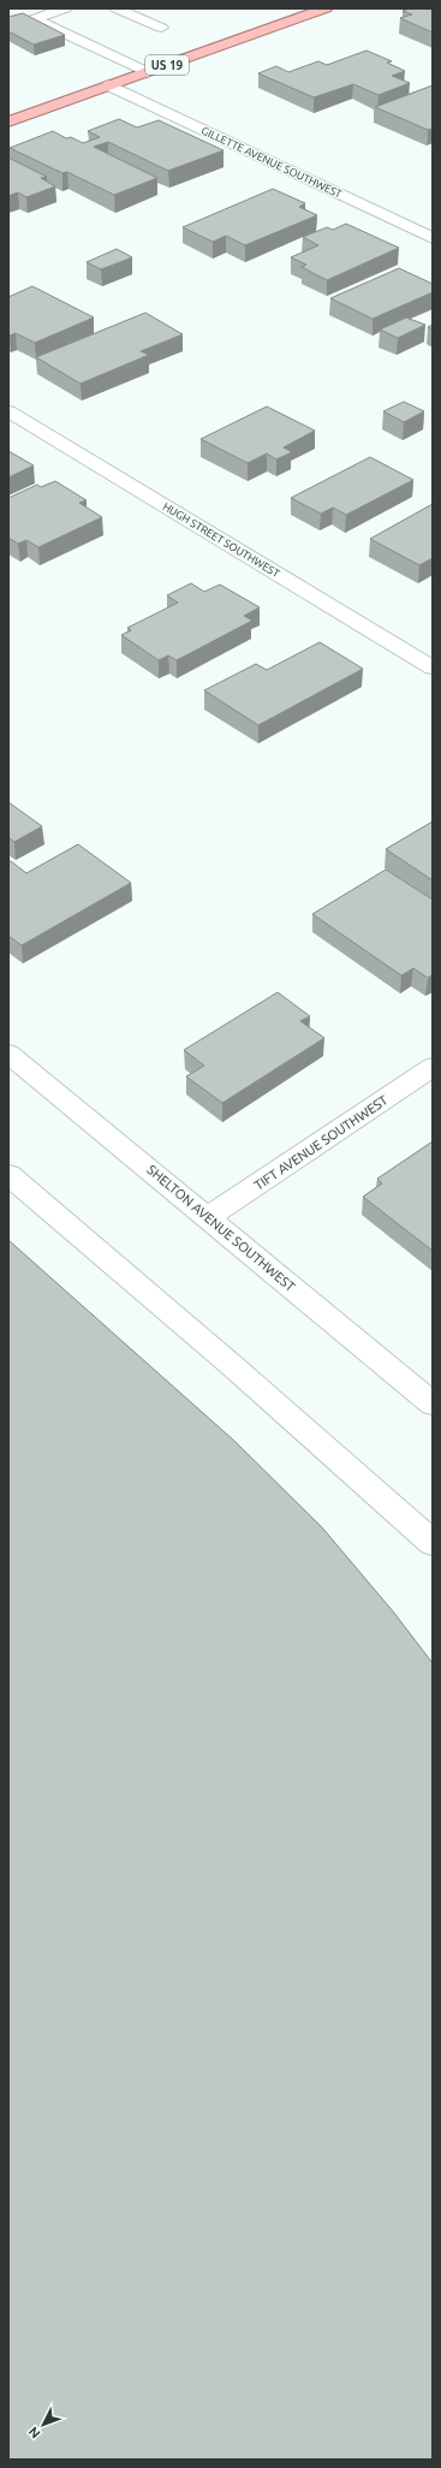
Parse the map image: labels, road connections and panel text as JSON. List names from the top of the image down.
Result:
{
  "streets": {
    "main road": ["US 19"],
    "street": [
      "GILLETTE AVENUE SOUTHWEST",
      "HUGH STREET SOUTHWEST",
      "TIFT AVENUE SOUTHWEST",
      "SHELTON AVENUE SOUTHWEST"
    ]
  },
  "crossings": [
    ["US 19", "GILLETTE AVENUE SOUTHWEST"],
    ["TIFT AVENUE SOUTHWEST", "SHELTON AVENUE SOUTHWEST"]
  ],
  "north": "bottom left"
}
